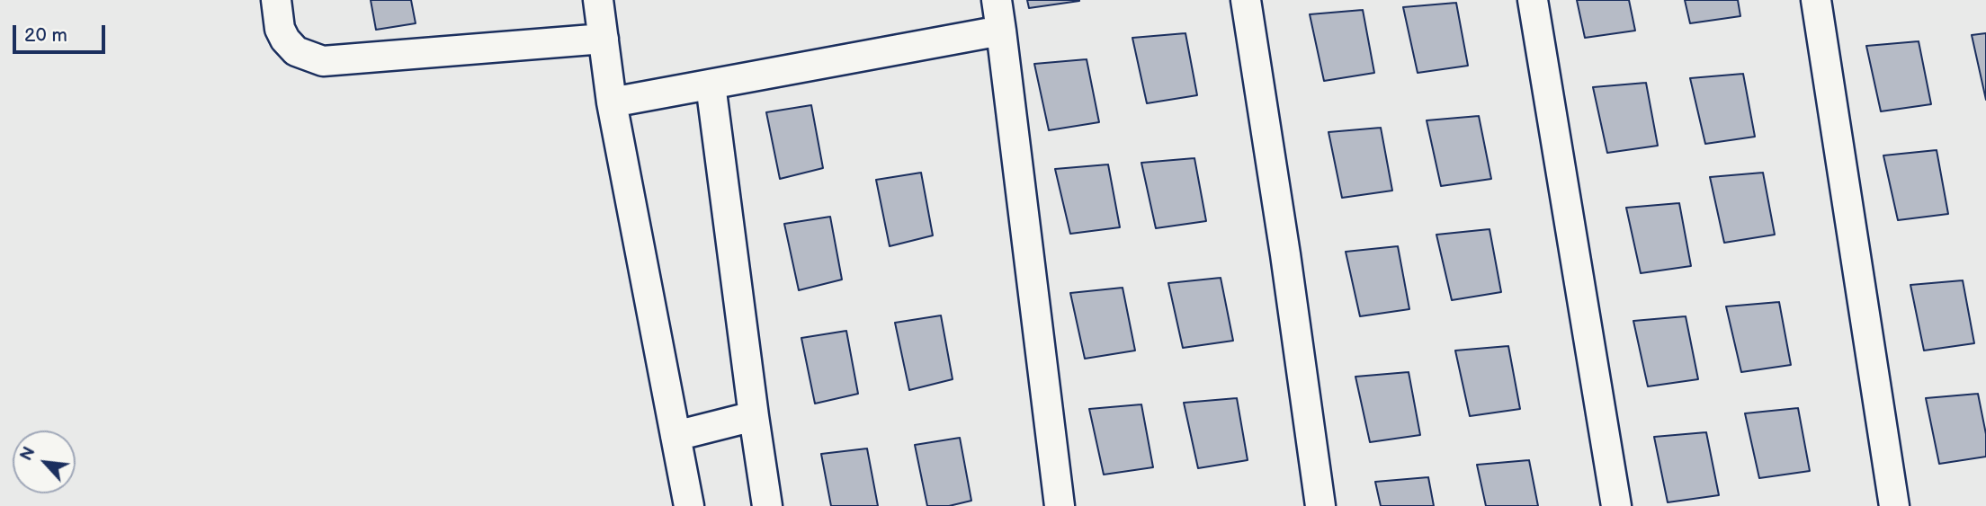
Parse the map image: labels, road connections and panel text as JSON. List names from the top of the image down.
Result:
{
  "scale_bar": "20 m",
  "north": "top left"
}
